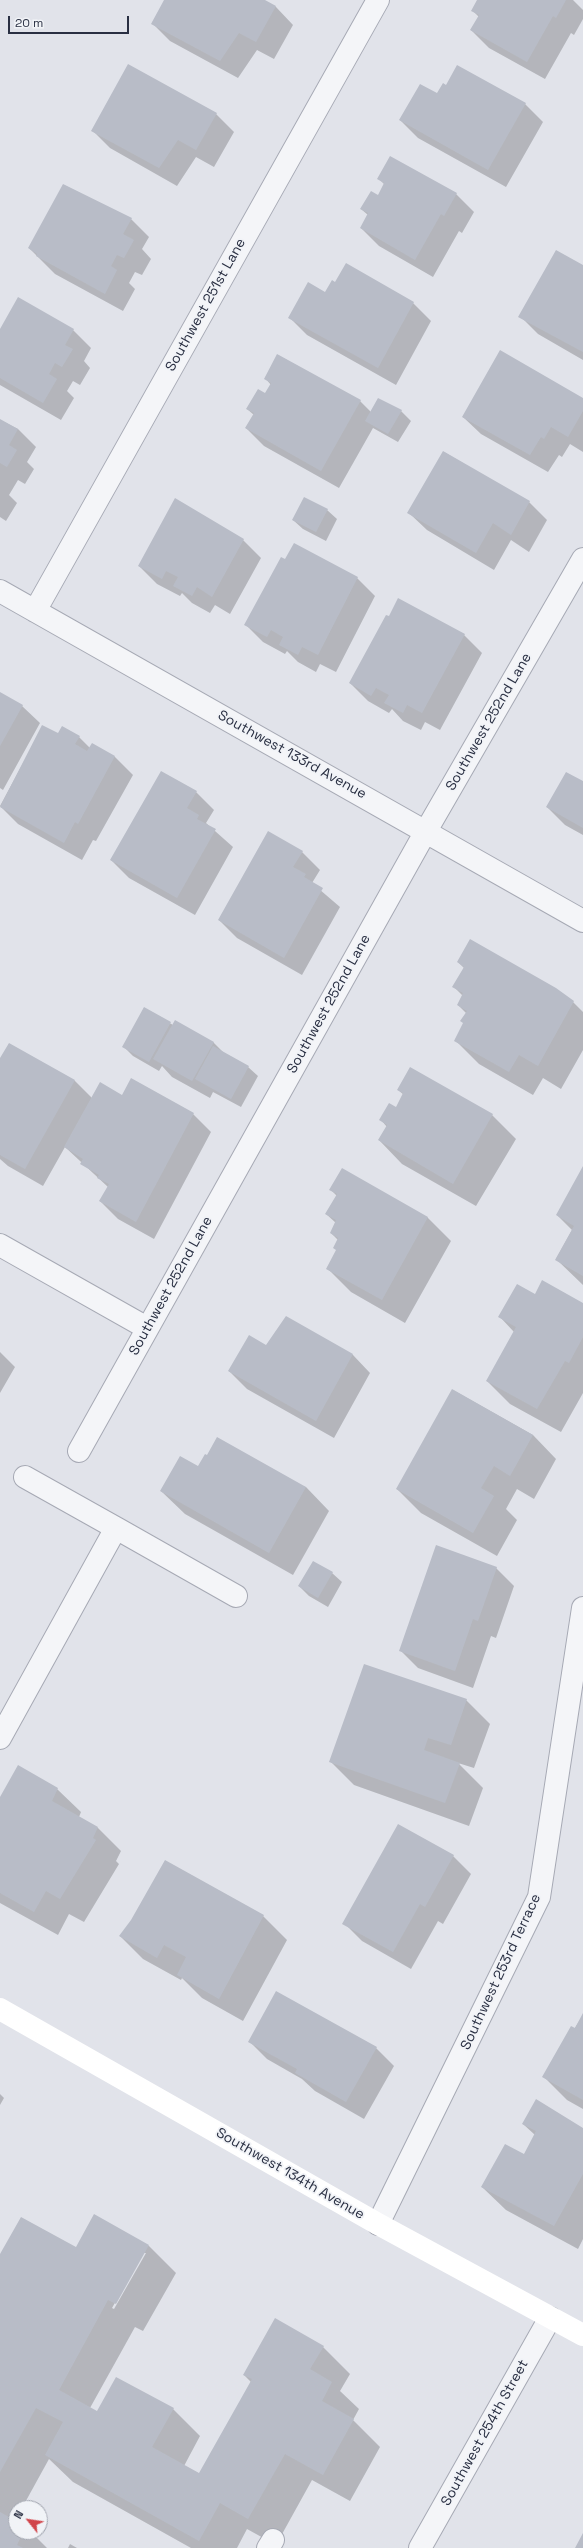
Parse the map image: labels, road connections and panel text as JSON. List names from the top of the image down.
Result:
{
  "streets": {
    "street": [
      "Southwest 251st Lane",
      "Southwest 252nd Lane",
      "Southwest 133rd Avenue",
      "Southwest 253rd Terrace",
      "Southwest 134th Avenue",
      "Southwest 254th Street"
    ]
  },
  "crossings": [
    ["Southwest 251st Lane", "Southwest 133rd Avenue"],
    ["Southwest 252nd Lane", "Southwest 133rd Avenue"],
    ["Southwest 253rd Terrace", "Southwest 134th Avenue"],
    ["Southwest 134th Avenue", "Southwest 254th Street"]
  ],
  "scale_bar": "20 m",
  "north": "top left"
}
